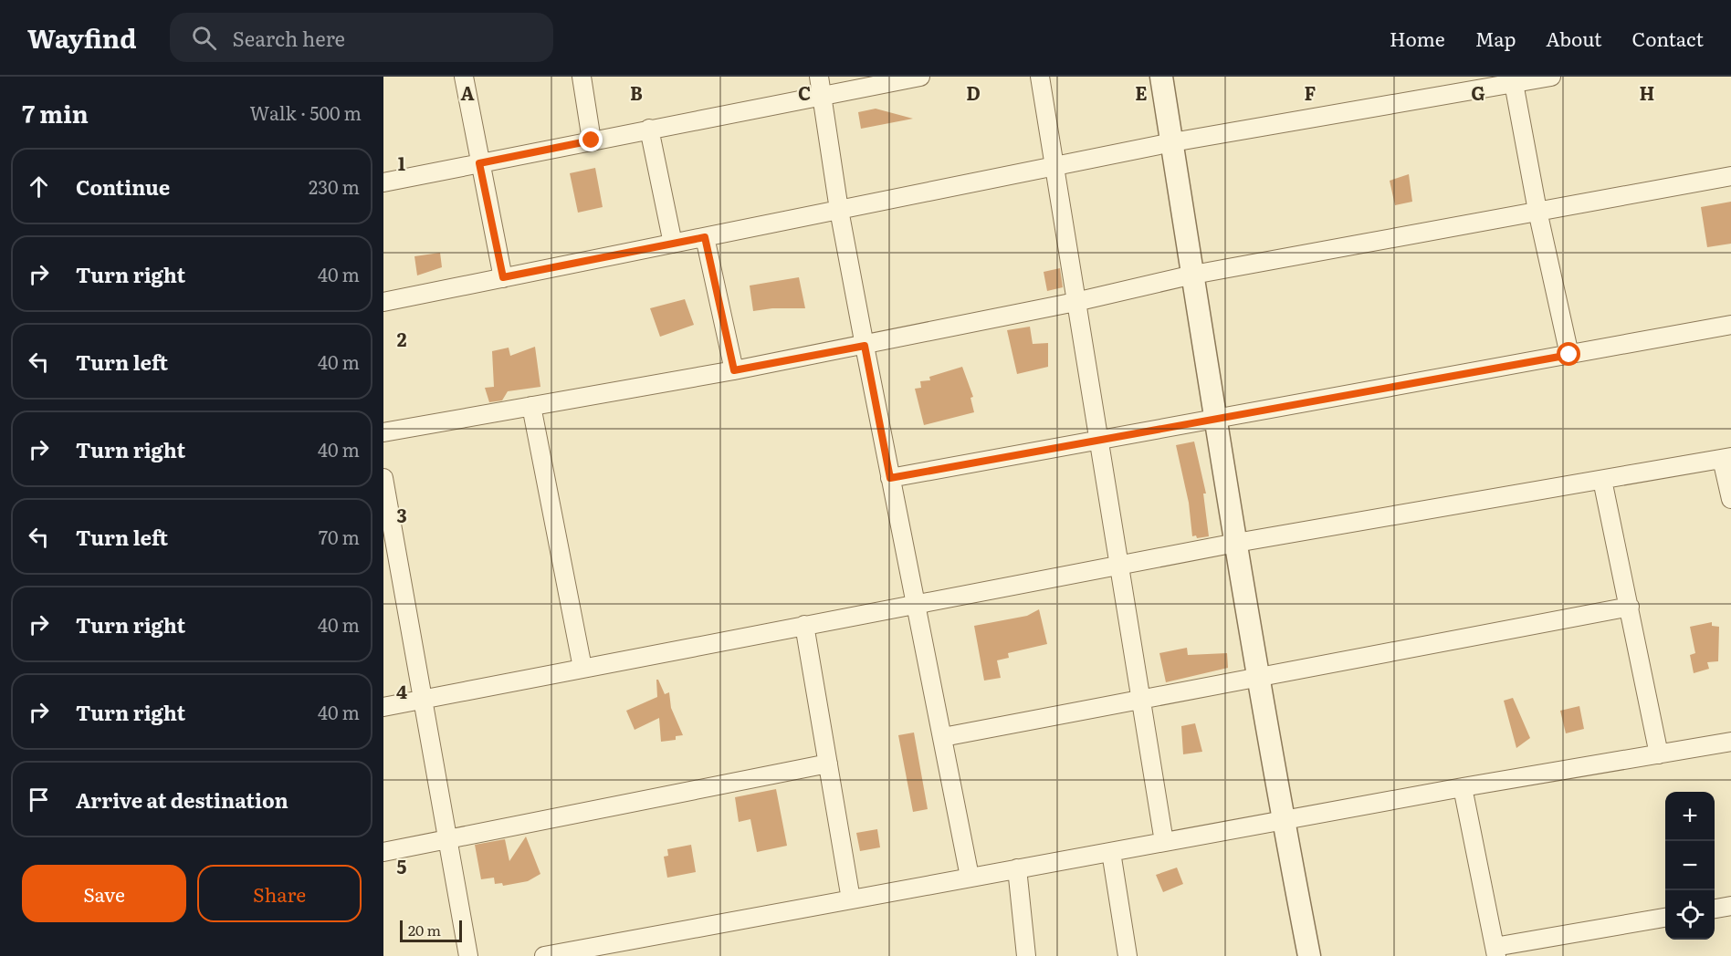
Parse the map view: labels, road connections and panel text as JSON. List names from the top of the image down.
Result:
{
  "scale_bar": "20 m",
  "page": {
    "header": "Wayfind",
    "search": "Search here",
    "nav": [
      "Home",
      "Map",
      "About",
      "Contact"
    ],
    "heading": ["7 min", "Walk · 500 m"],
    "list": [
      ["Continue", "230 m"],
      ["Turn right", "40 m"],
      ["Turn left", "40 m"],
      ["Turn right", "40 m"],
      ["Turn left", "70 m"],
      ["Turn right", "40 m"],
      ["Turn right", "40 m"],
      "Arrive at destination"
    ],
    "map_buttons": ["+", "−"],
    "buttons": ["Save", "Share"],
    "scale": "20 m"
  },
  "grid": {
    "columns": [
      "A",
      "B",
      "C",
      "D",
      "E",
      "F",
      "G",
      "H"
    ],
    "rows": [
      "1",
      "2",
      "3",
      "4",
      "5"
    ]
  }
}
